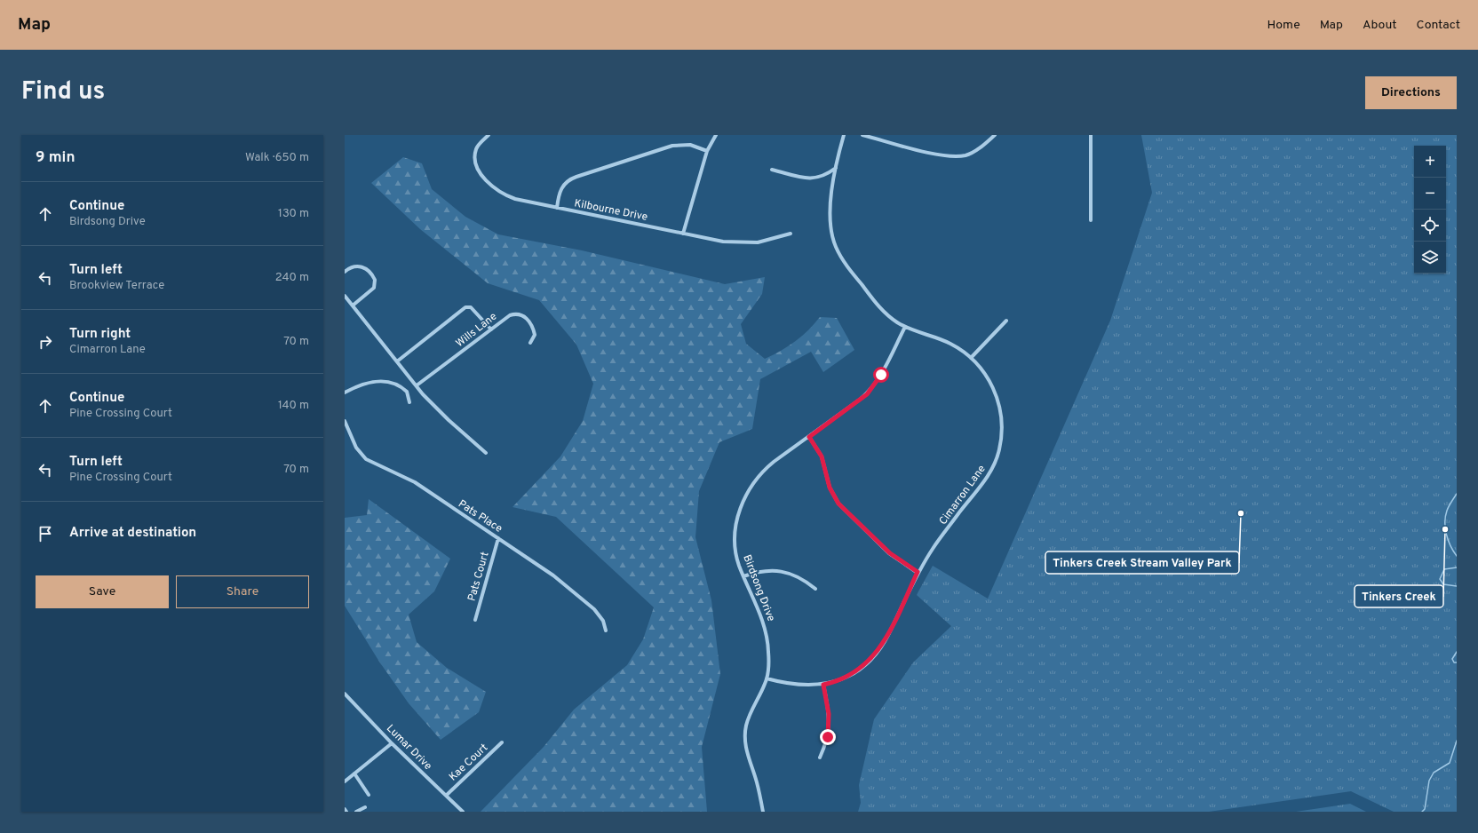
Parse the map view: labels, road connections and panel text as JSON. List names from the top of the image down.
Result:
{
  "streets": {
    "street": [
      "Kilbourne Drive",
      "Wills Lane",
      "Cimarron Lane",
      "Pats Place",
      "Pats Court",
      "Birdsong Drive",
      "Lumar Drive",
      "Kae Court"
    ]
  },
  "crossings": [
    ["Cimarron Lane", "Birdsong Drive"],
    ["Pats Place", "Pats Court"],
    ["Lumar Drive", "Kae Court"]
  ],
  "places": ["Tinkers Creek Stream Valley Park", "Tinkers Creek"],
  "page": {
    "header": "Map",
    "nav": [
      "Home",
      "Map",
      "About",
      "Contact"
    ],
    "title": "Find us",
    "buttons": [
      "Directions",
      ["Save", "Share"]
    ],
    "heading": ["9 min", "Walk · 650 m"],
    "map_buttons": ["+", "−"],
    "list": [
      ["Continue", "Birdsong Drive", "130 m"],
      ["Turn left", "Brookview Terrace", "240 m"],
      ["Turn right", "Cimarron Lane", "70 m"],
      ["Continue", "Pine Crossing Court", "140 m"],
      ["Turn left", "Pine Crossing Court", "70 m"],
      "Arrive at destination"
    ]
  }
}
